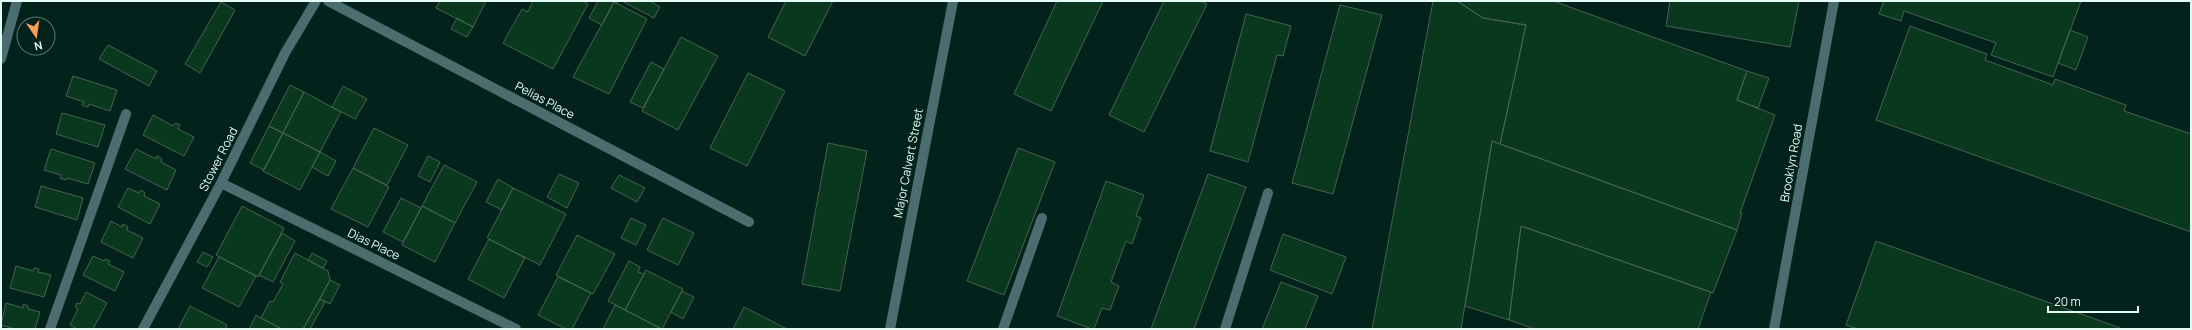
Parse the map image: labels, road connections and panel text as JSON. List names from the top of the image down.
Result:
{
  "streets": {
    "street": [
      "Pelias Place",
      "Stower Road",
      "Major Calvert Street",
      "Brooklyn Road",
      "Dias Place"
    ]
  },
  "crossings": [
    ["Stower Road", "Dias Place"]
  ],
  "scale_bar": "20 m",
  "north": "bottom"
}
